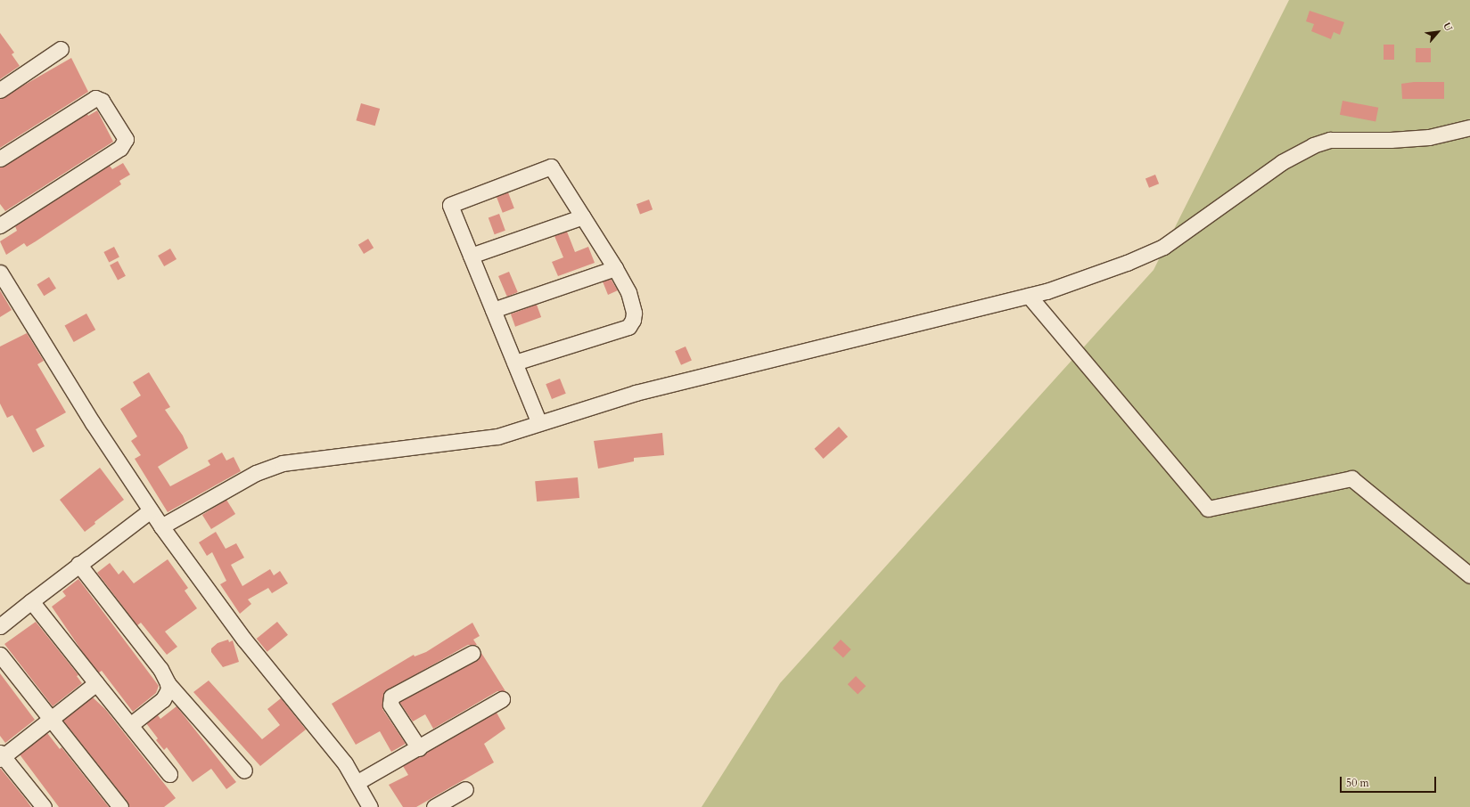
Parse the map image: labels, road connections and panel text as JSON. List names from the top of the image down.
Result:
{
  "scale_bar": "50 m",
  "north": "top right"
}
